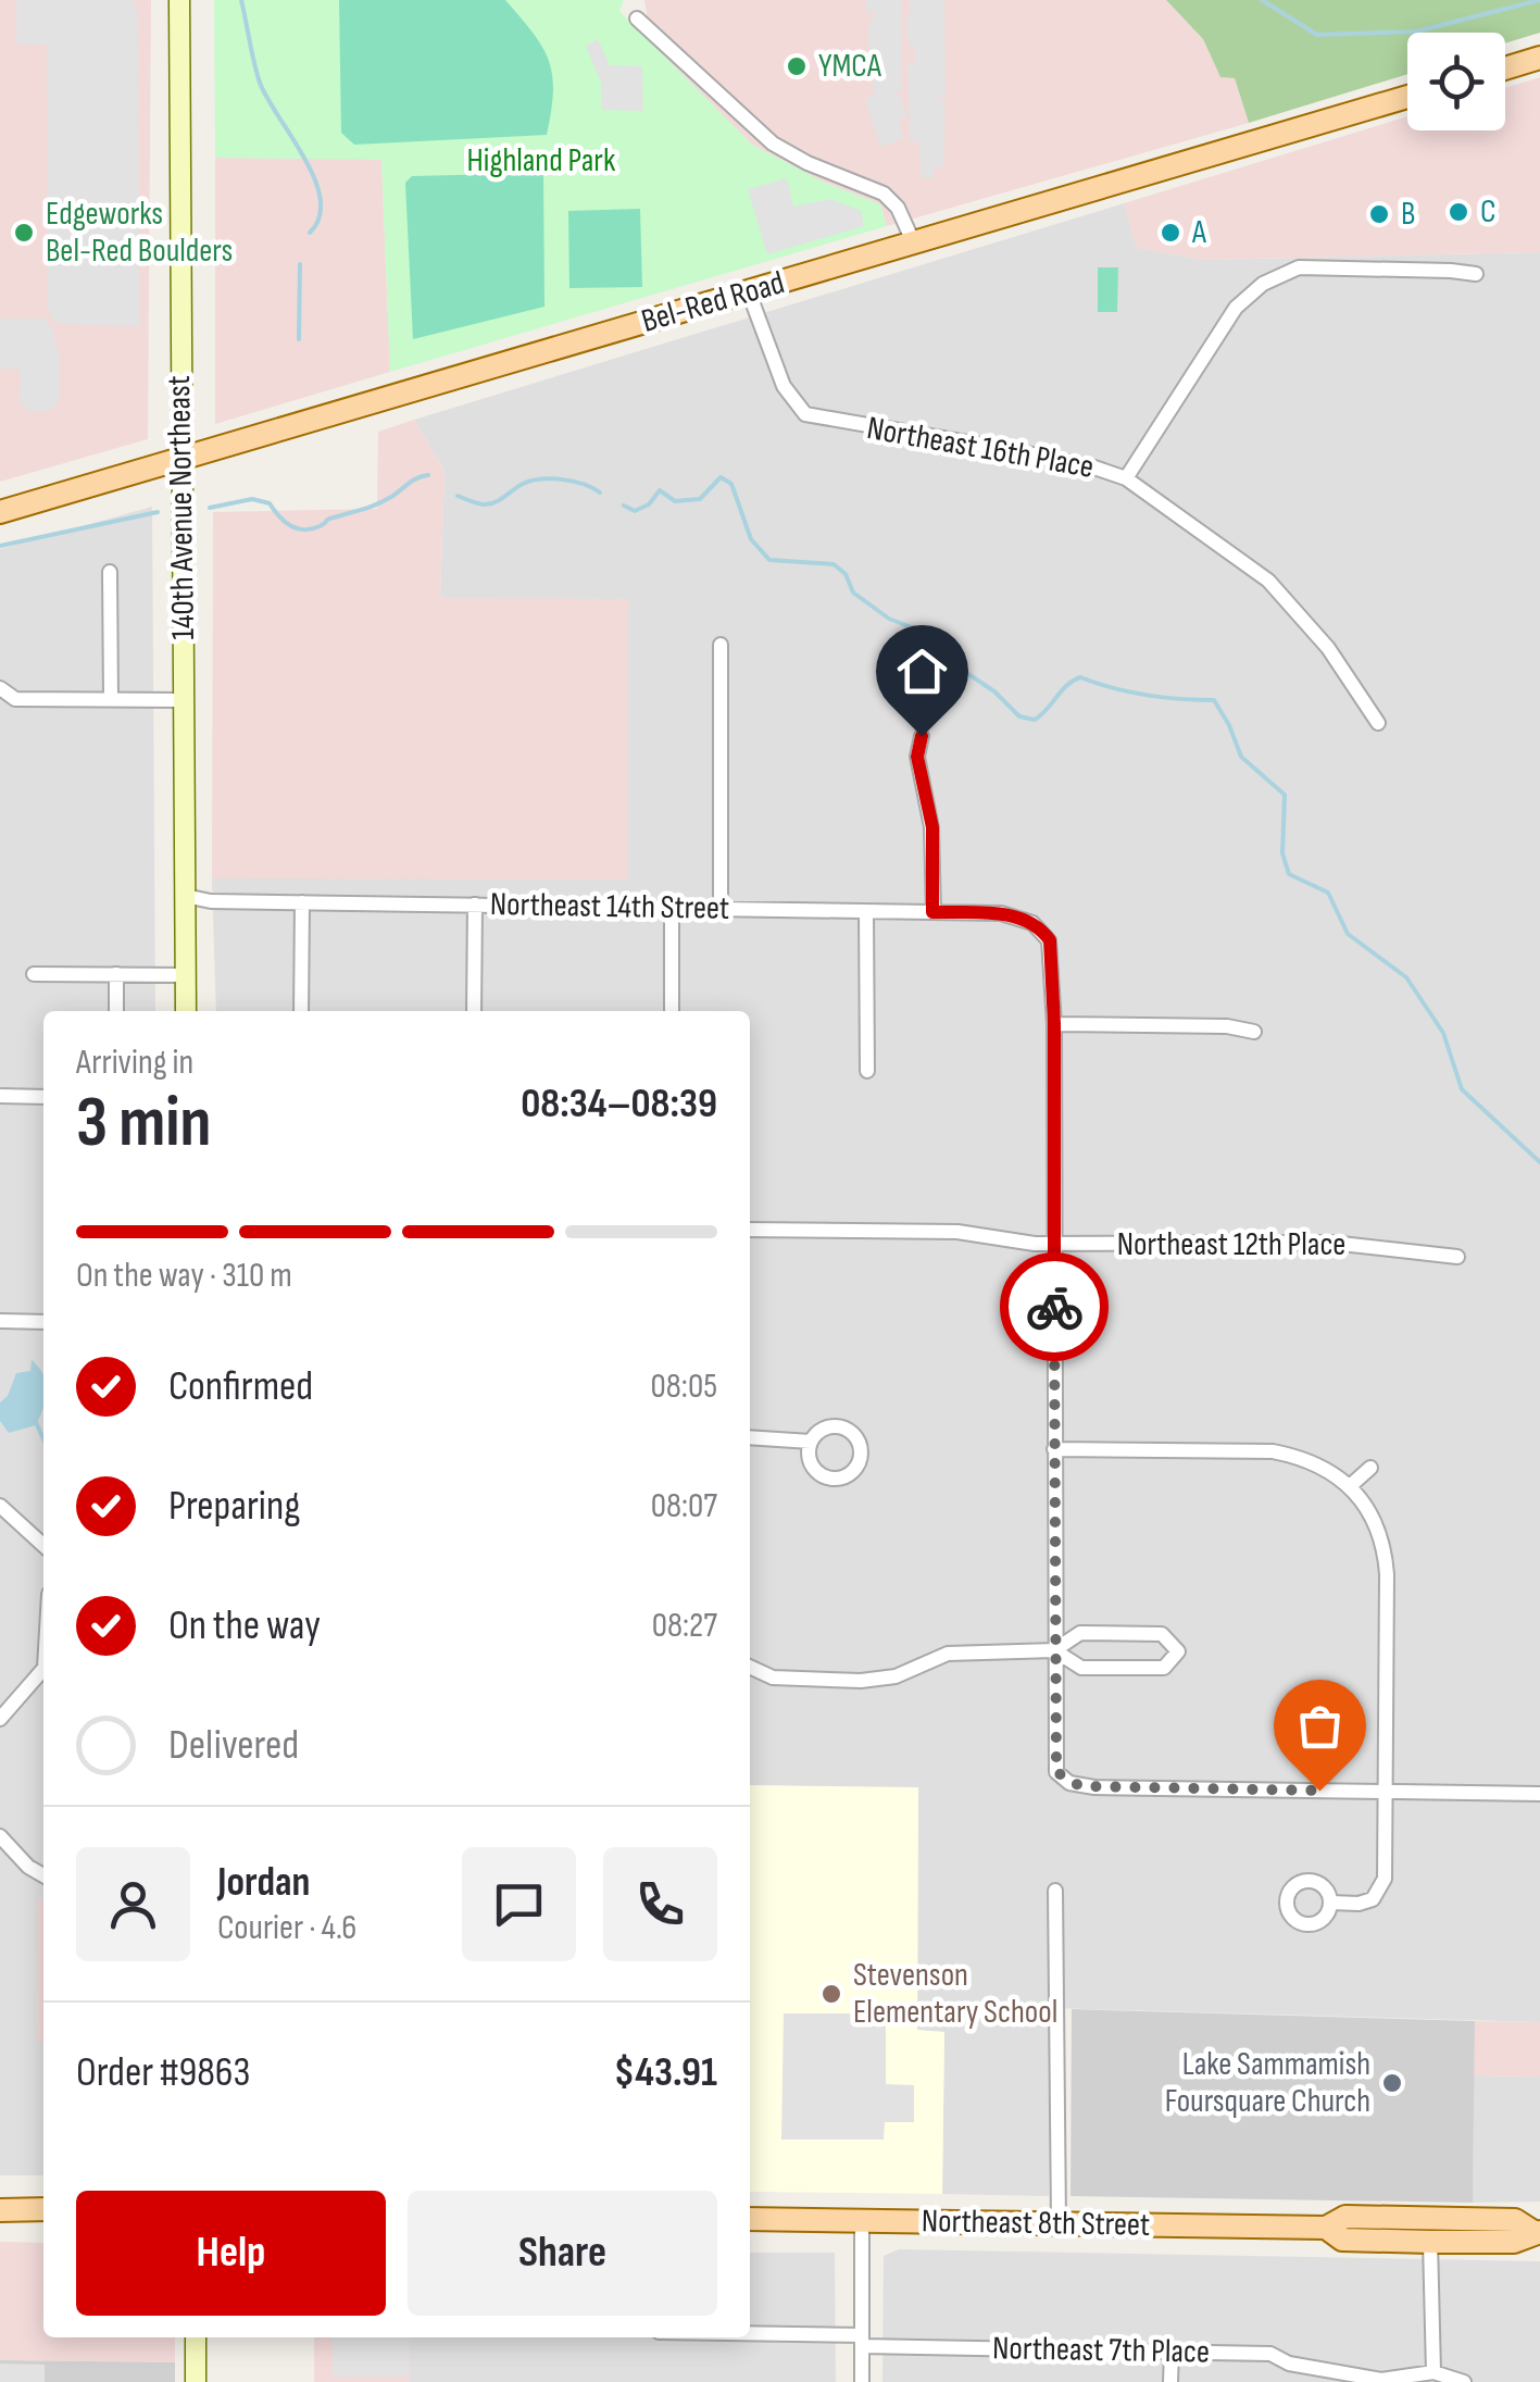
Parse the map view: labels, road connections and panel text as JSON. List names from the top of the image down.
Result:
{
  "streets": {
    "main road": ["Bel-Red Road", "140th Avenue Northeast", "Northeast 8th Street"],
    "street": [
      "Northeast 16th Place",
      "Northeast 14th Street",
      "Northeast 12th Place",
      "Northeast 7th Place"
    ]
  },
  "crossings": [
    ["Bel-Red Road", "Northeast 16th Place"],
    ["Bel-Red Road", "140th Avenue Northeast"],
    ["140th Avenue Northeast", "Northeast 14th Street"]
  ],
  "parks": ["Highland Park"],
  "places": [
    "YMCA",
    "C",
    "B",
    "Edgeworks Bel-Red Boulders",
    "A",
    "Stevenson Elementary School",
    "Lake Sammamish Foursquare Church"
  ],
  "page": {
    "heading": ["3 min", "Arriving in", "08:34–08:39"],
    "panel": [
      "Jordan",
      "Courier · 4.6",
      "Order #9863",
      "$43.91"
    ],
    "bar": "On the way · 310 m",
    "list": [
      ["Confirmed", "08:05"],
      ["Preparing", "08:07"],
      ["On the way", "08:27"],
      "Delivered"
    ],
    "buttons": ["Help", "Share"]
  }
}
